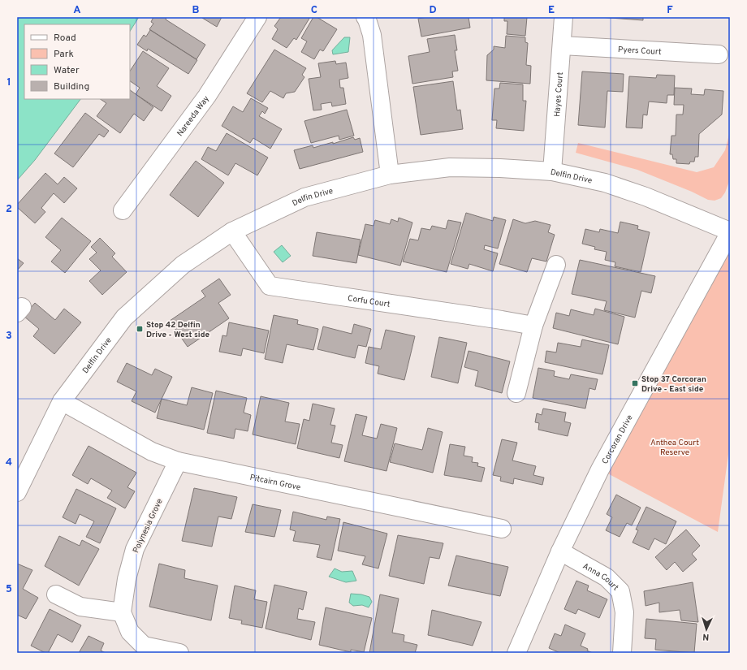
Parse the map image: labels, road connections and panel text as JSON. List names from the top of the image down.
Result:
{
  "streets": {
    "street": [
      "Pyers Court",
      "Hayes Court",
      "Nareeda Way",
      "Delfin Drive",
      "Corfu Court",
      "Corcoran Drive",
      "Pitcairn Grove",
      "Polynesia Grove",
      "Anna Court"
    ]
  },
  "crossings": [
    ["Pyers Court", "Hayes Court"],
    ["Hayes Court", "Delfin Drive"],
    ["Delfin Drive", "Corfu Court"],
    ["Delfin Drive", "Corcoran Drive"],
    ["Delfin Drive", "Pitcairn Grove"],
    ["Corcoran Drive", "Anna Court"],
    ["Pitcairn Grove", "Polynesia Grove"]
  ],
  "parks": ["Anthea Court Reserve"],
  "places": {
    "transit": ["Stop 42 Delfin Drive - West side", "Stop 37 Corcoran Drive - East side"]
  },
  "legend": [
    "Road",
    "Park",
    "Water",
    "Building"
  ],
  "north": "bottom",
  "grid": {
    "columns": [
      "A",
      "B",
      "C",
      "D",
      "E",
      "F"
    ],
    "rows": [
      "1",
      "2",
      "3",
      "4",
      "5"
    ]
  }
}
